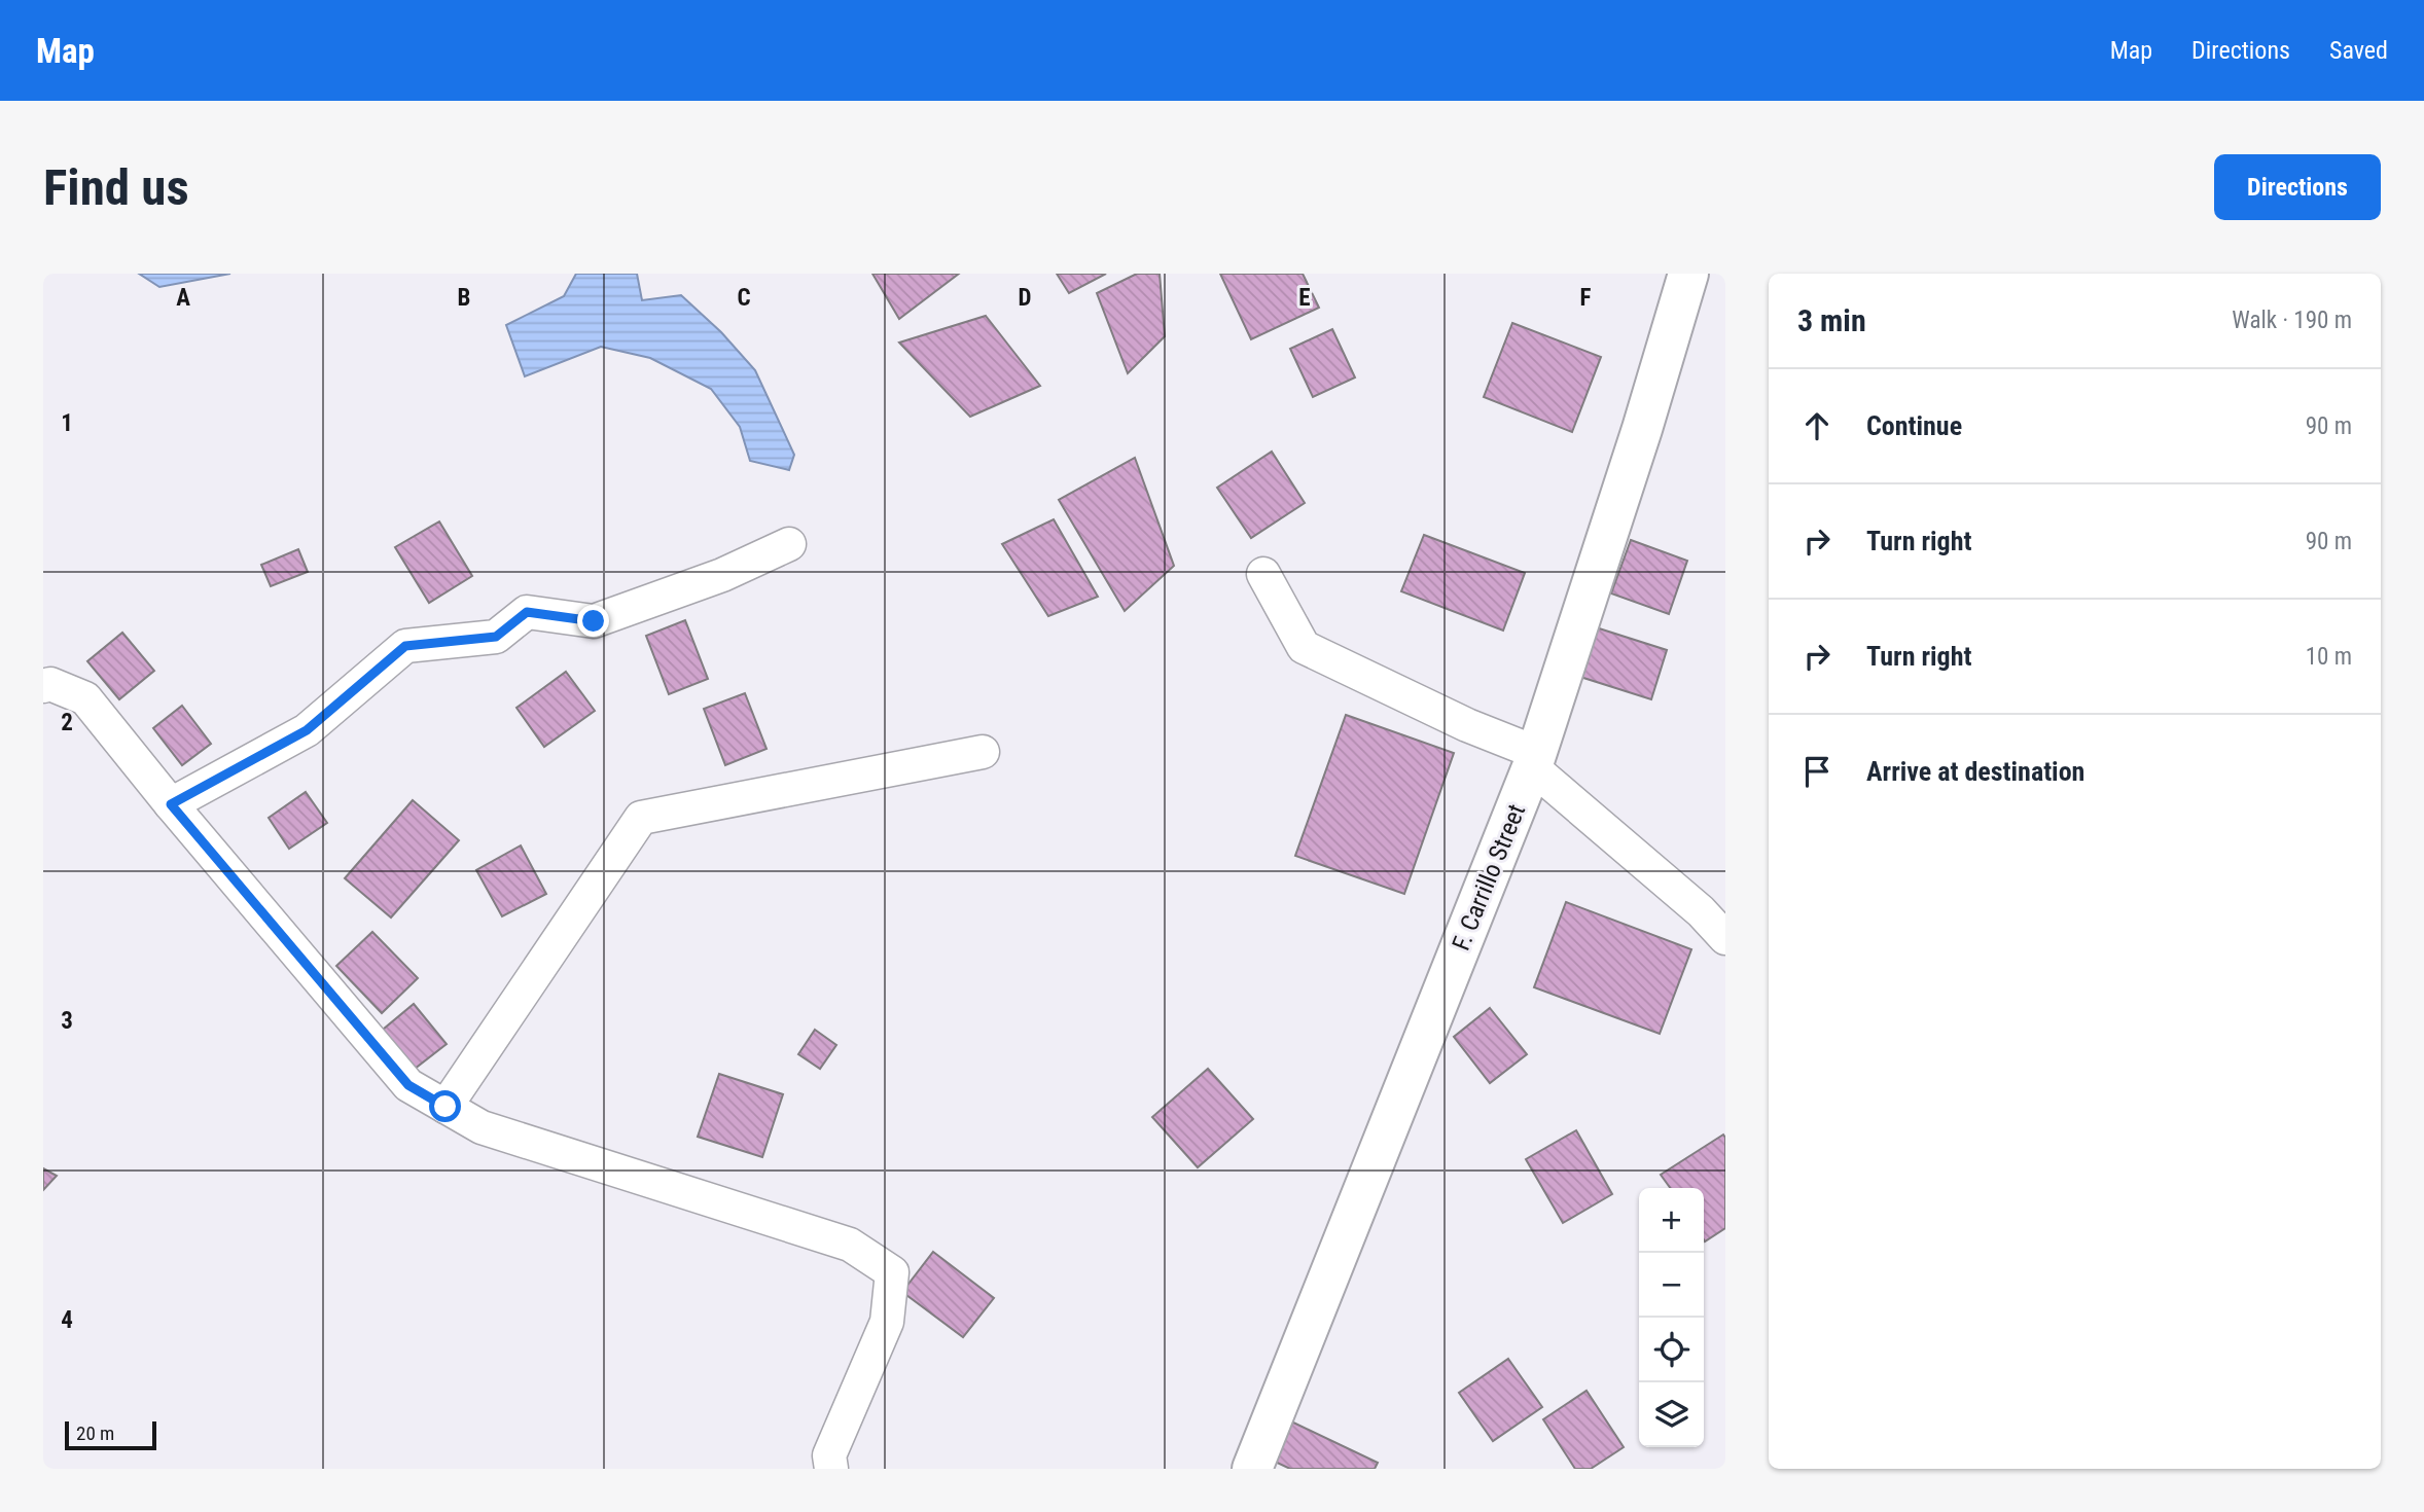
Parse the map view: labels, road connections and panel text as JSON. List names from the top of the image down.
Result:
{
  "streets": {
    "street": ["F. Carrillo Street"]
  },
  "scale_bar": "20 m",
  "page": {
    "header": "Map",
    "nav": ["Map", "Directions", "Saved"],
    "buttons": "Directions",
    "title": "Find us",
    "heading": ["3 min", "Walk · 190 m"],
    "list": [
      ["Continue", "90 m"],
      ["Turn right", "90 m"],
      ["Turn right", "10 m"],
      "Arrive at destination"
    ],
    "map_buttons": ["+", "−"],
    "scale": "20 m"
  },
  "grid": {
    "columns": [
      "A",
      "B",
      "C",
      "D",
      "E",
      "F"
    ],
    "rows": [
      "1",
      "2",
      "3",
      "4"
    ]
  }
}
